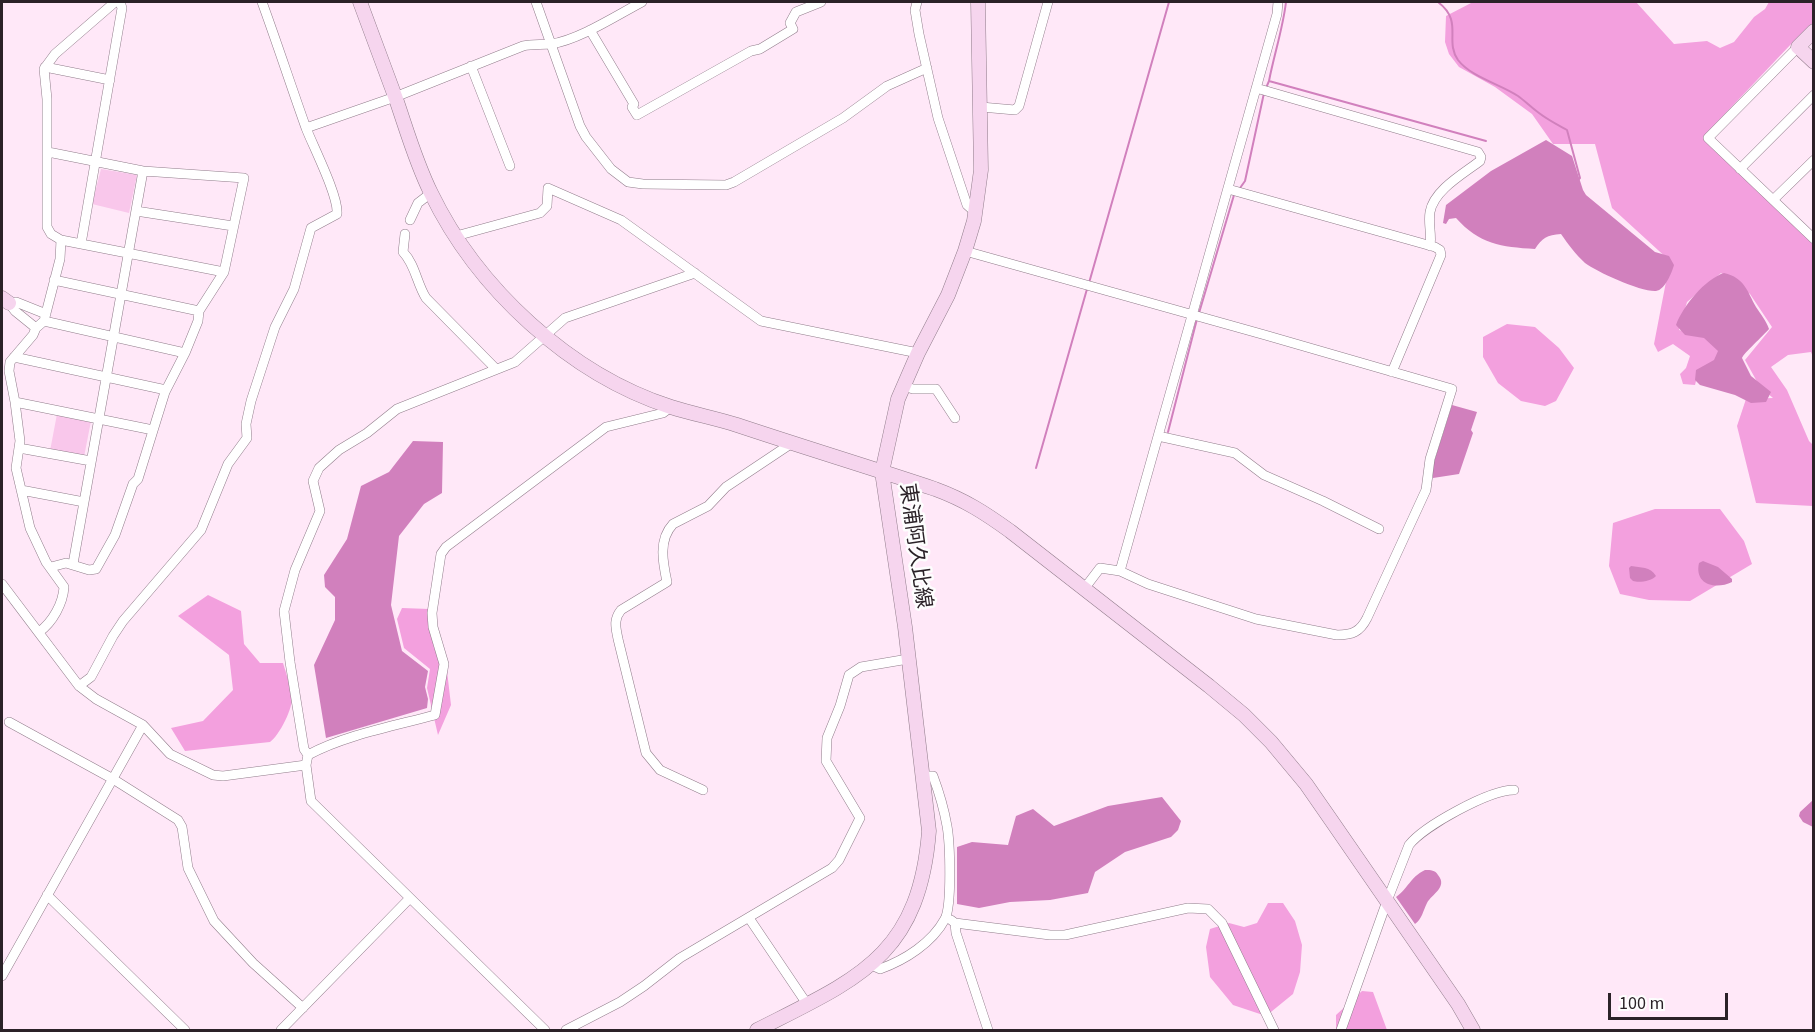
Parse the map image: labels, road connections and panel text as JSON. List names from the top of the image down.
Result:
{
  "streets": {
    "street": ["東浦阿久比線"]
  },
  "scale_bar": "100 m"
}
